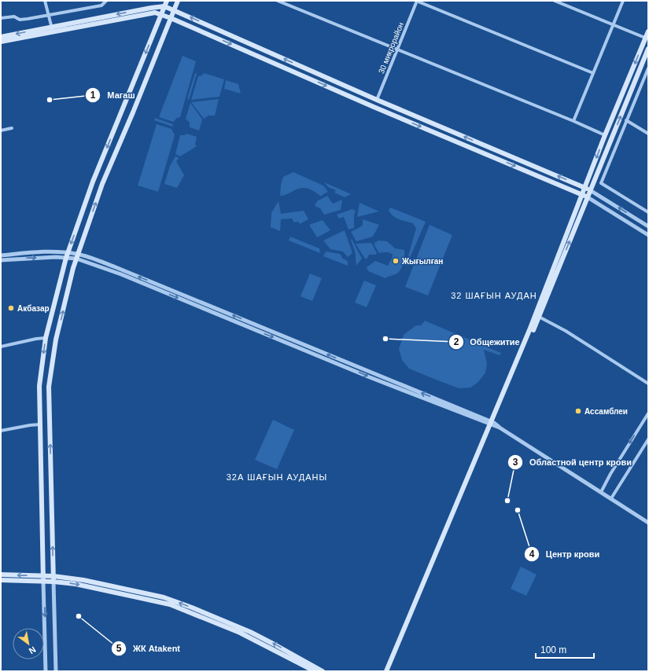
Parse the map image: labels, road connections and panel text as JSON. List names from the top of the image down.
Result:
{
  "streets": {
    "street": ["30 микрорайон"]
  },
  "districts": ["32 ШАҒЫН АУДАН", "32А ШАҒЫН АУДАНЫ"],
  "places": [
    "Магаш",
    "Жығылған",
    "Акбазар",
    "Общежитие",
    "Ассамблеи",
    "Областной центр крови",
    "Центр крови",
    "ЖК Atakent"
  ],
  "scale_bar": "100 m",
  "north": "bottom right"
}
